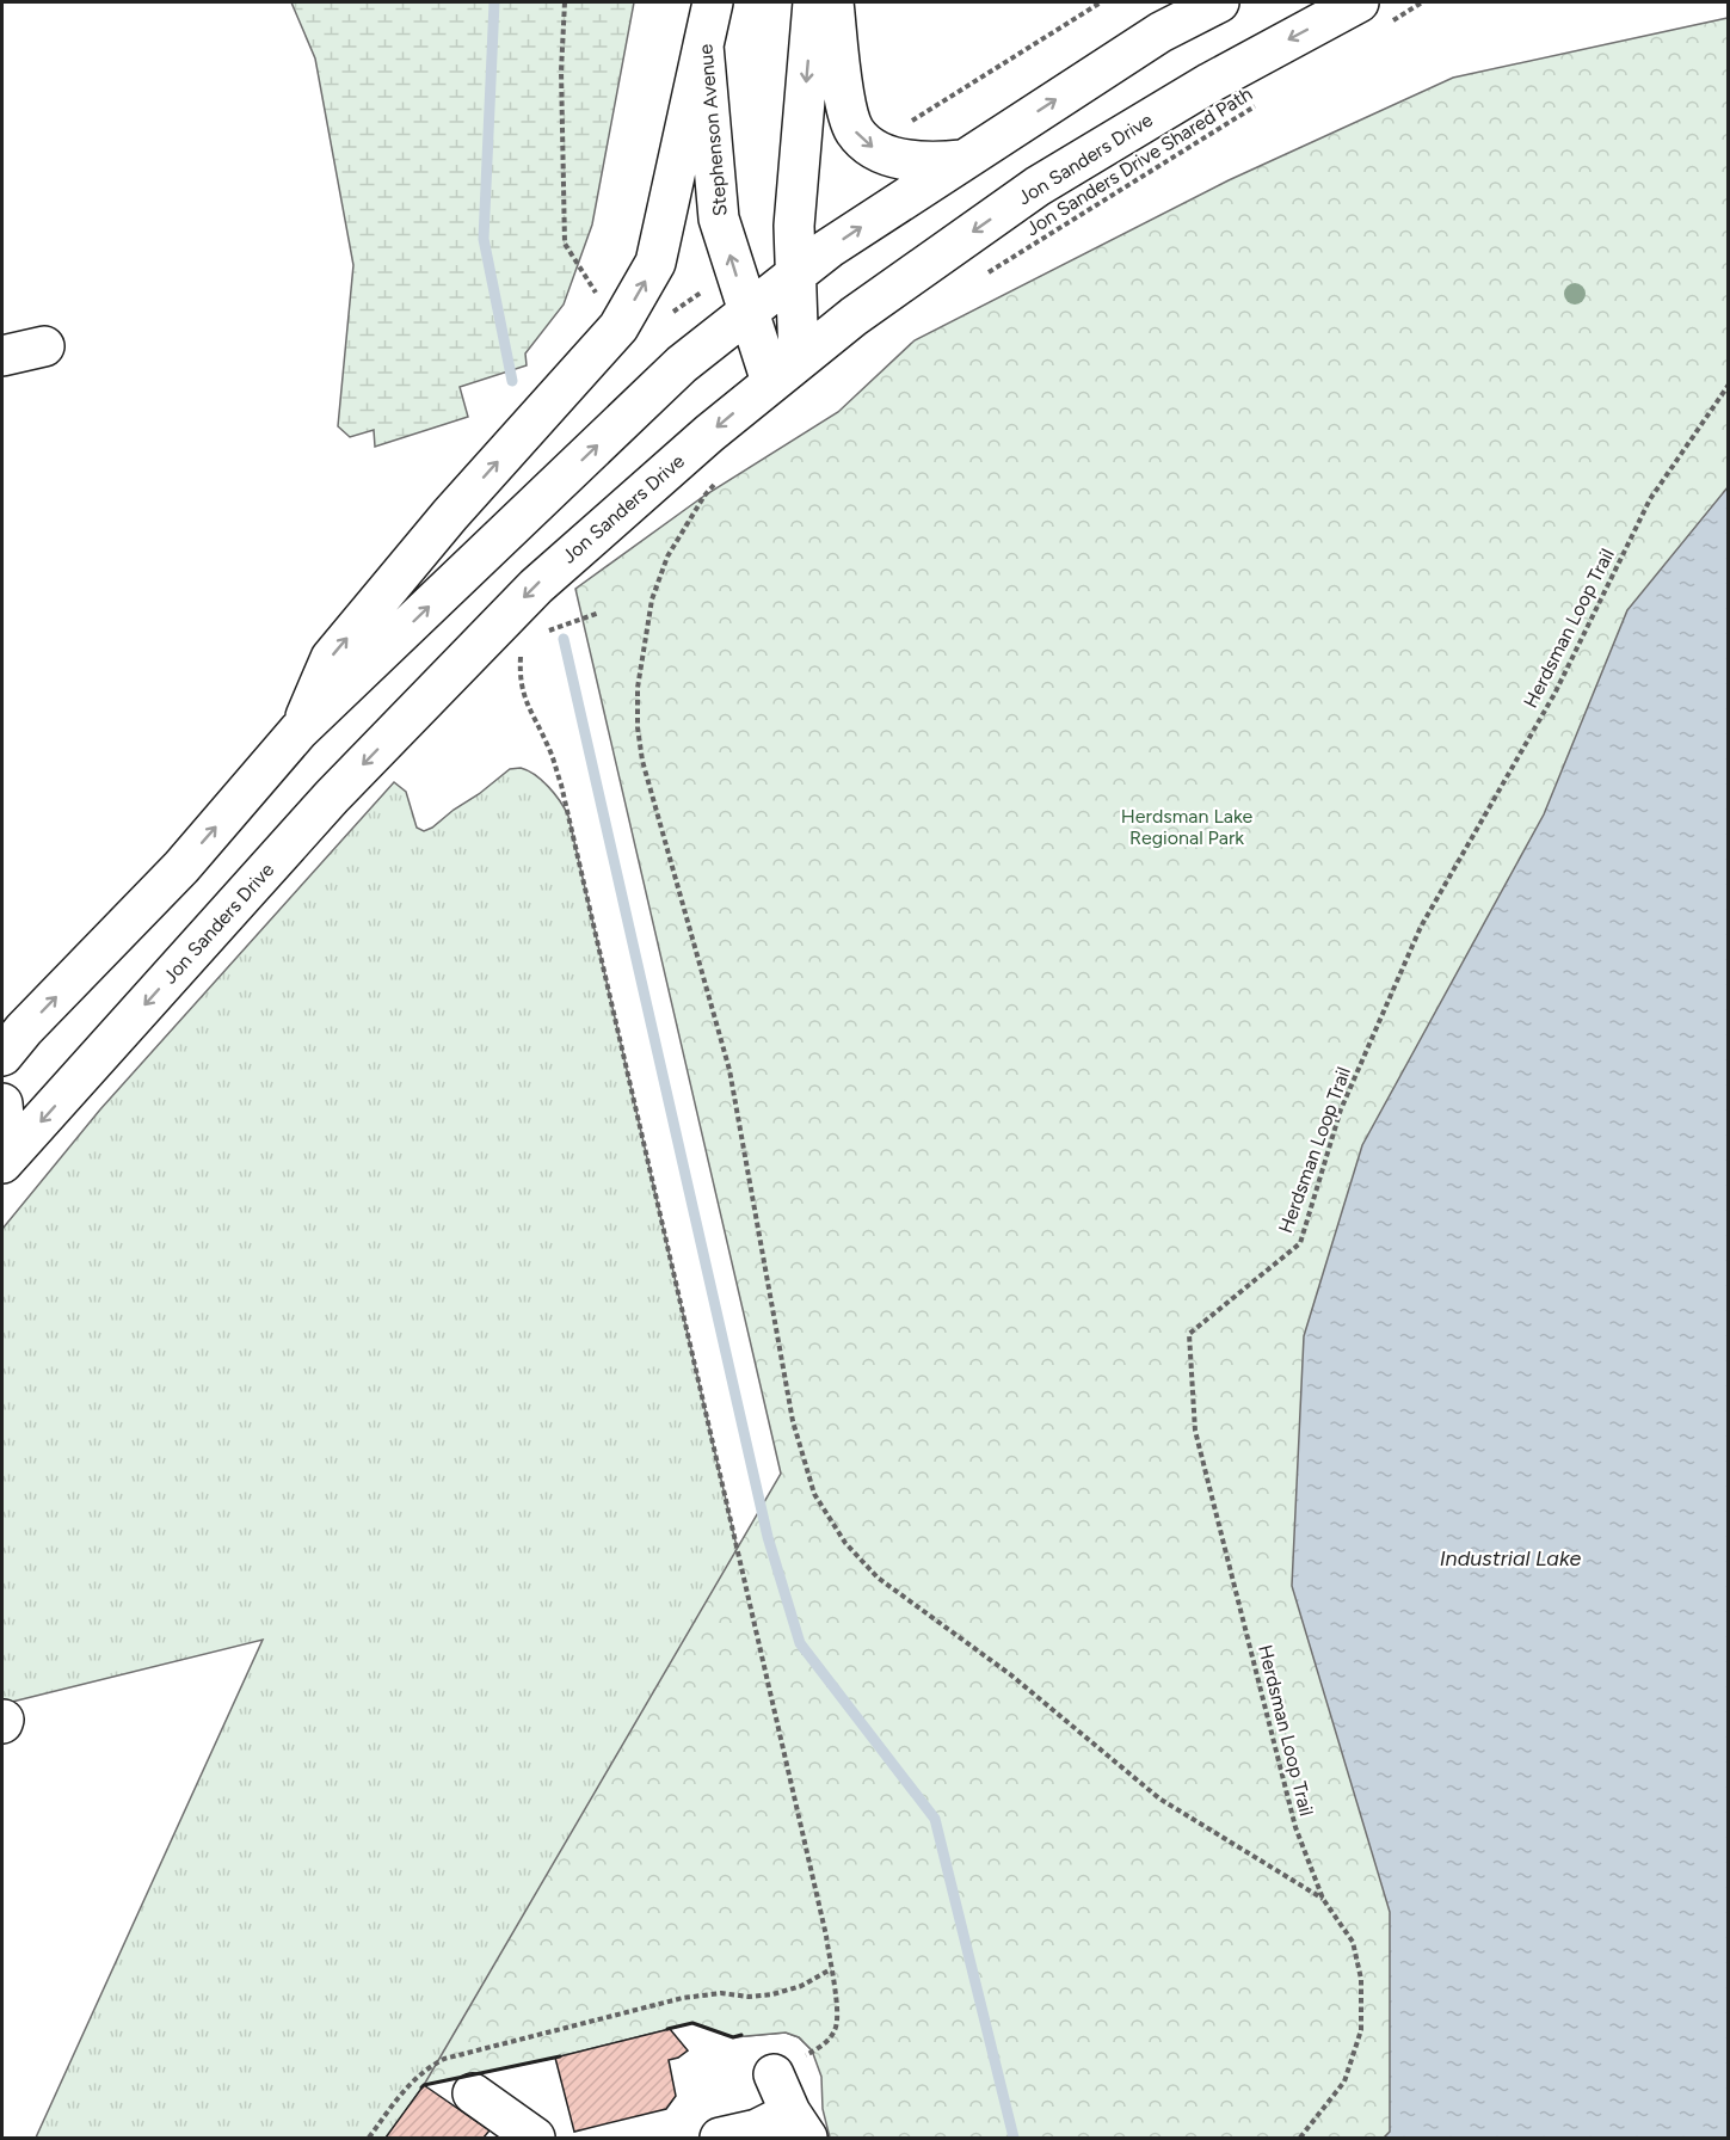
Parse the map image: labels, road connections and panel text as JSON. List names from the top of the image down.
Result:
{
  "streets": {
    "main road": ["Stephenson Avenue", "Jon Sanders Drive"],
    "path": ["Jon Sanders Drive Shared Path", "Herdsman Loop Trail"]
  },
  "crossings": [
    ["Stephenson Avenue", "Jon Sanders Drive"]
  ],
  "water": ["Industrial Lake"],
  "parks": ["Herdsman Lake Regional Park"]
}
